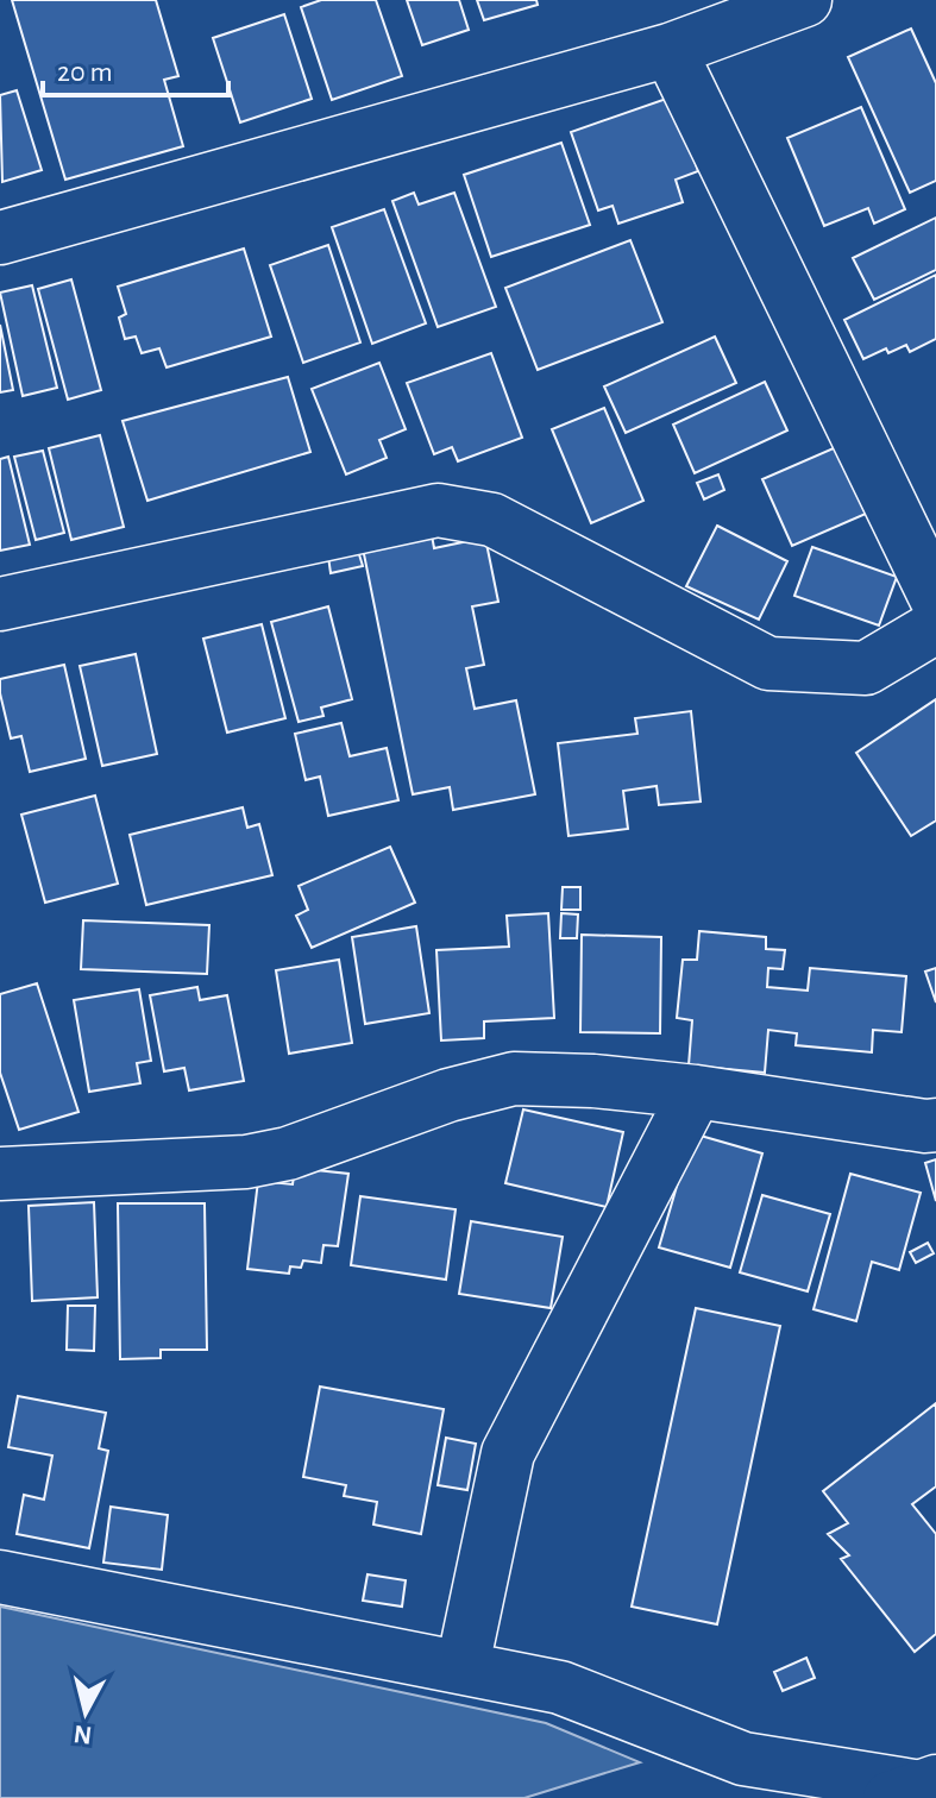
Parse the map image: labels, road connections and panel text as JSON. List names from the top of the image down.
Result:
{
  "scale_bar": "20 m",
  "north": "bottom"
}
